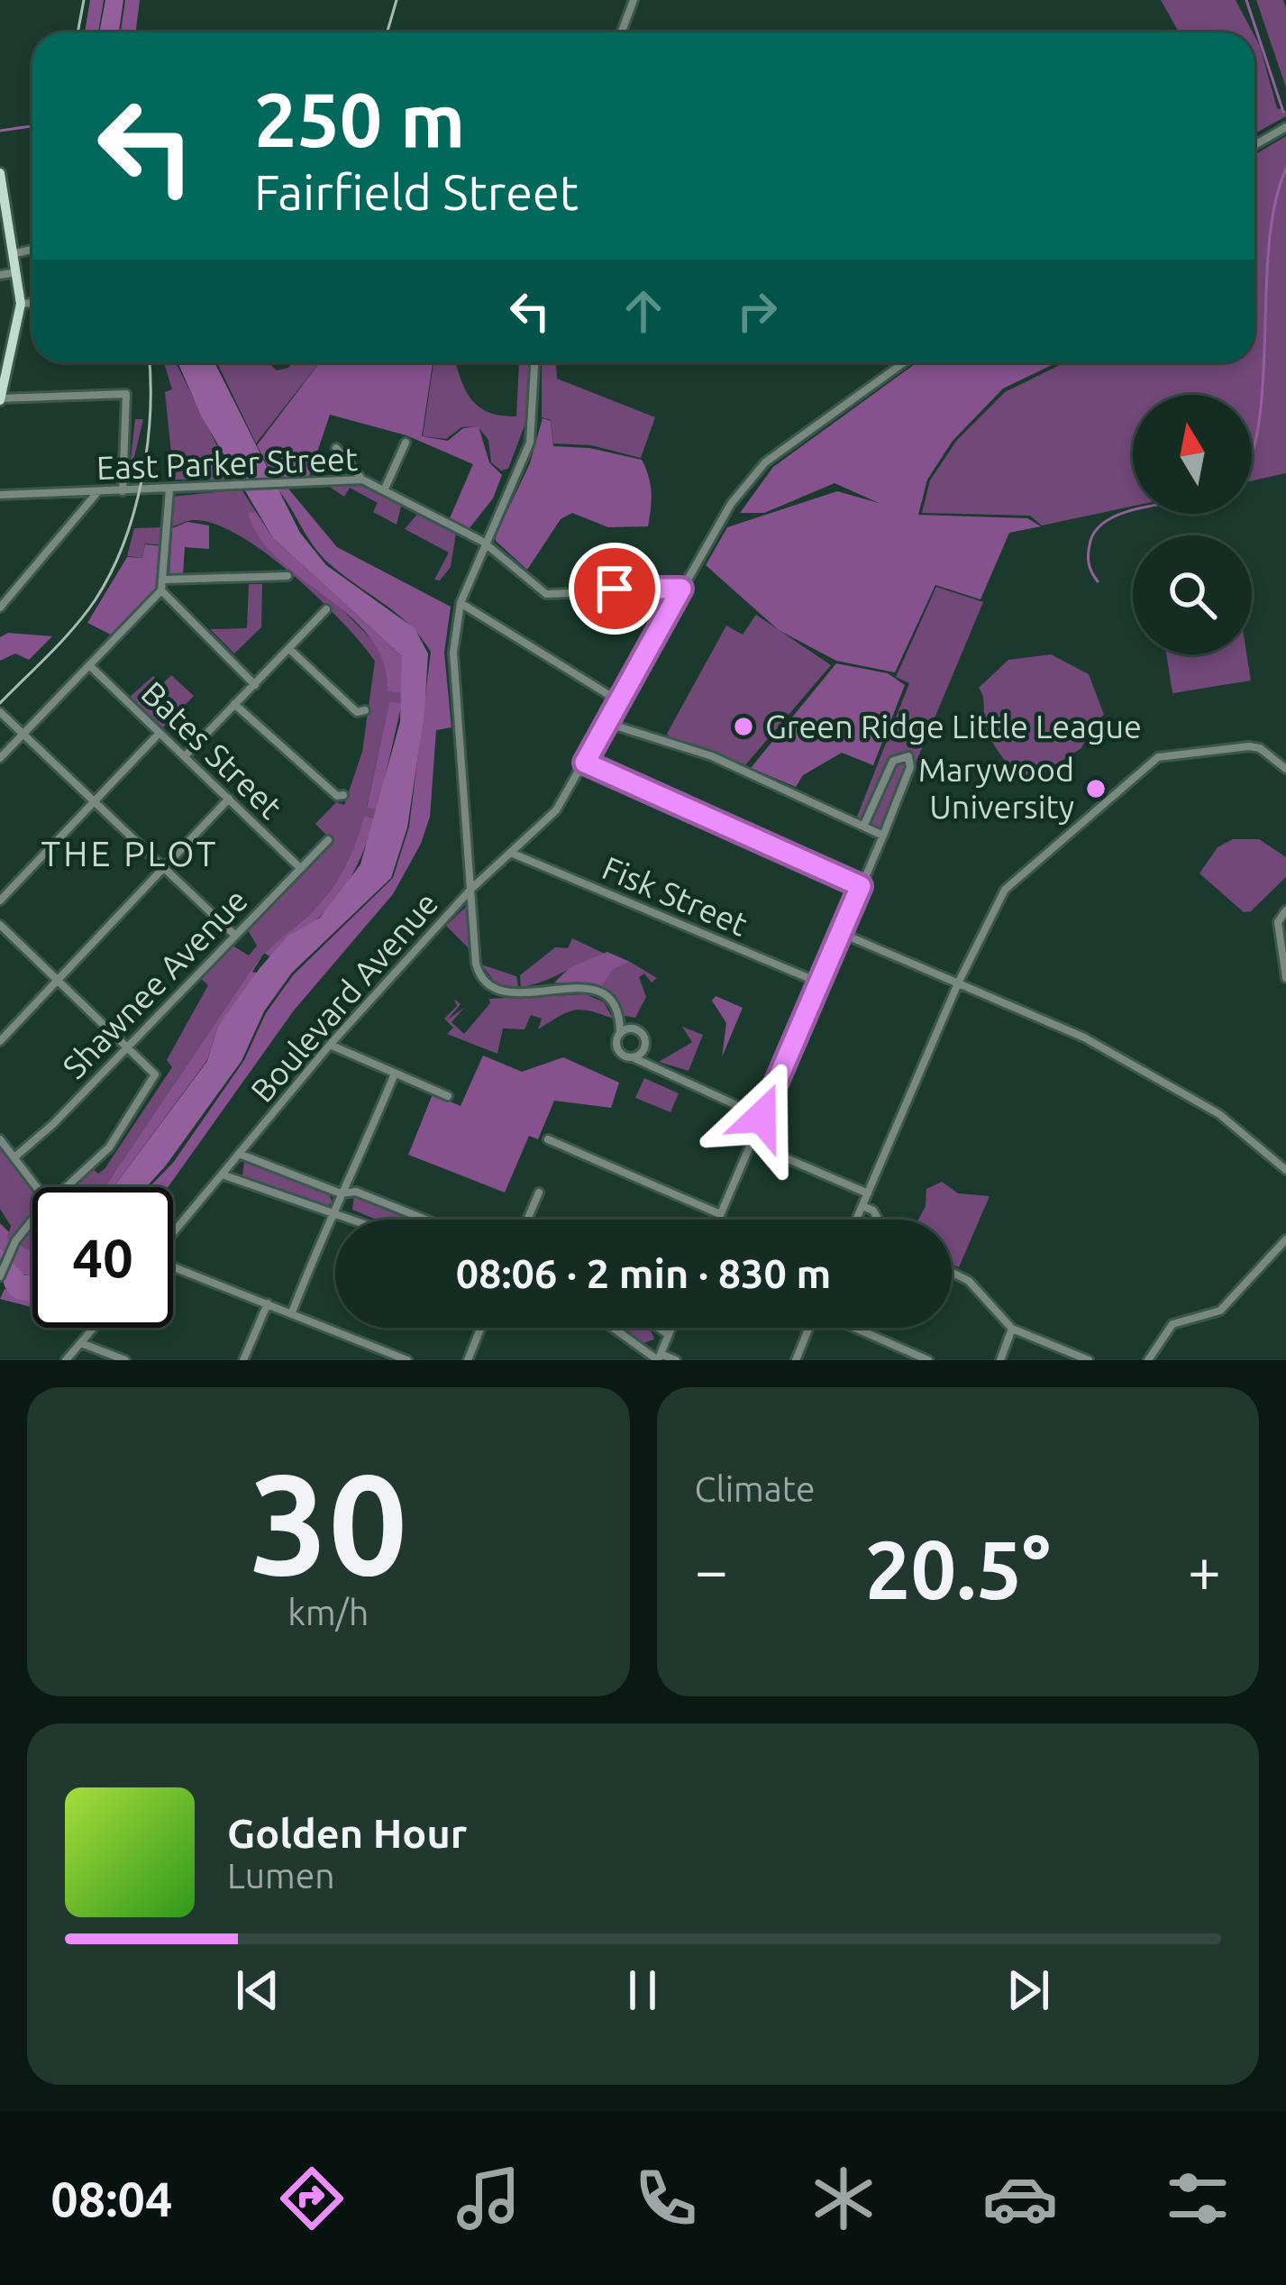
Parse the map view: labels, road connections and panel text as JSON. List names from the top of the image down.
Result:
{
  "streets": {
    "street": [
      "East Parker Street",
      "Bates Street",
      "Fisk Street",
      "Shawnee Avenue",
      "Boulevard Avenue"
    ]
  },
  "crossings": [
    ["East Parker Street", "Boulevard Avenue"],
    ["Bates Street", "Shawnee Avenue"]
  ],
  "districts": ["THE PLOT"],
  "places": ["Green Ridge Little League", "Marywood University"],
  "north": "top",
  "page": {
    "turn": ["250 m", "Fairfield Street"],
    "limit": "40",
    "trip": "08:06 · 2 min · 830 m",
    "tile": [
      ["30", "km/h"],
      "Climate"
    ],
    "heat": ["−", "20.5°", "+"],
    "song": ["Golden Hour", "Lumen"],
    "tabs": "08:04"
  }
}
